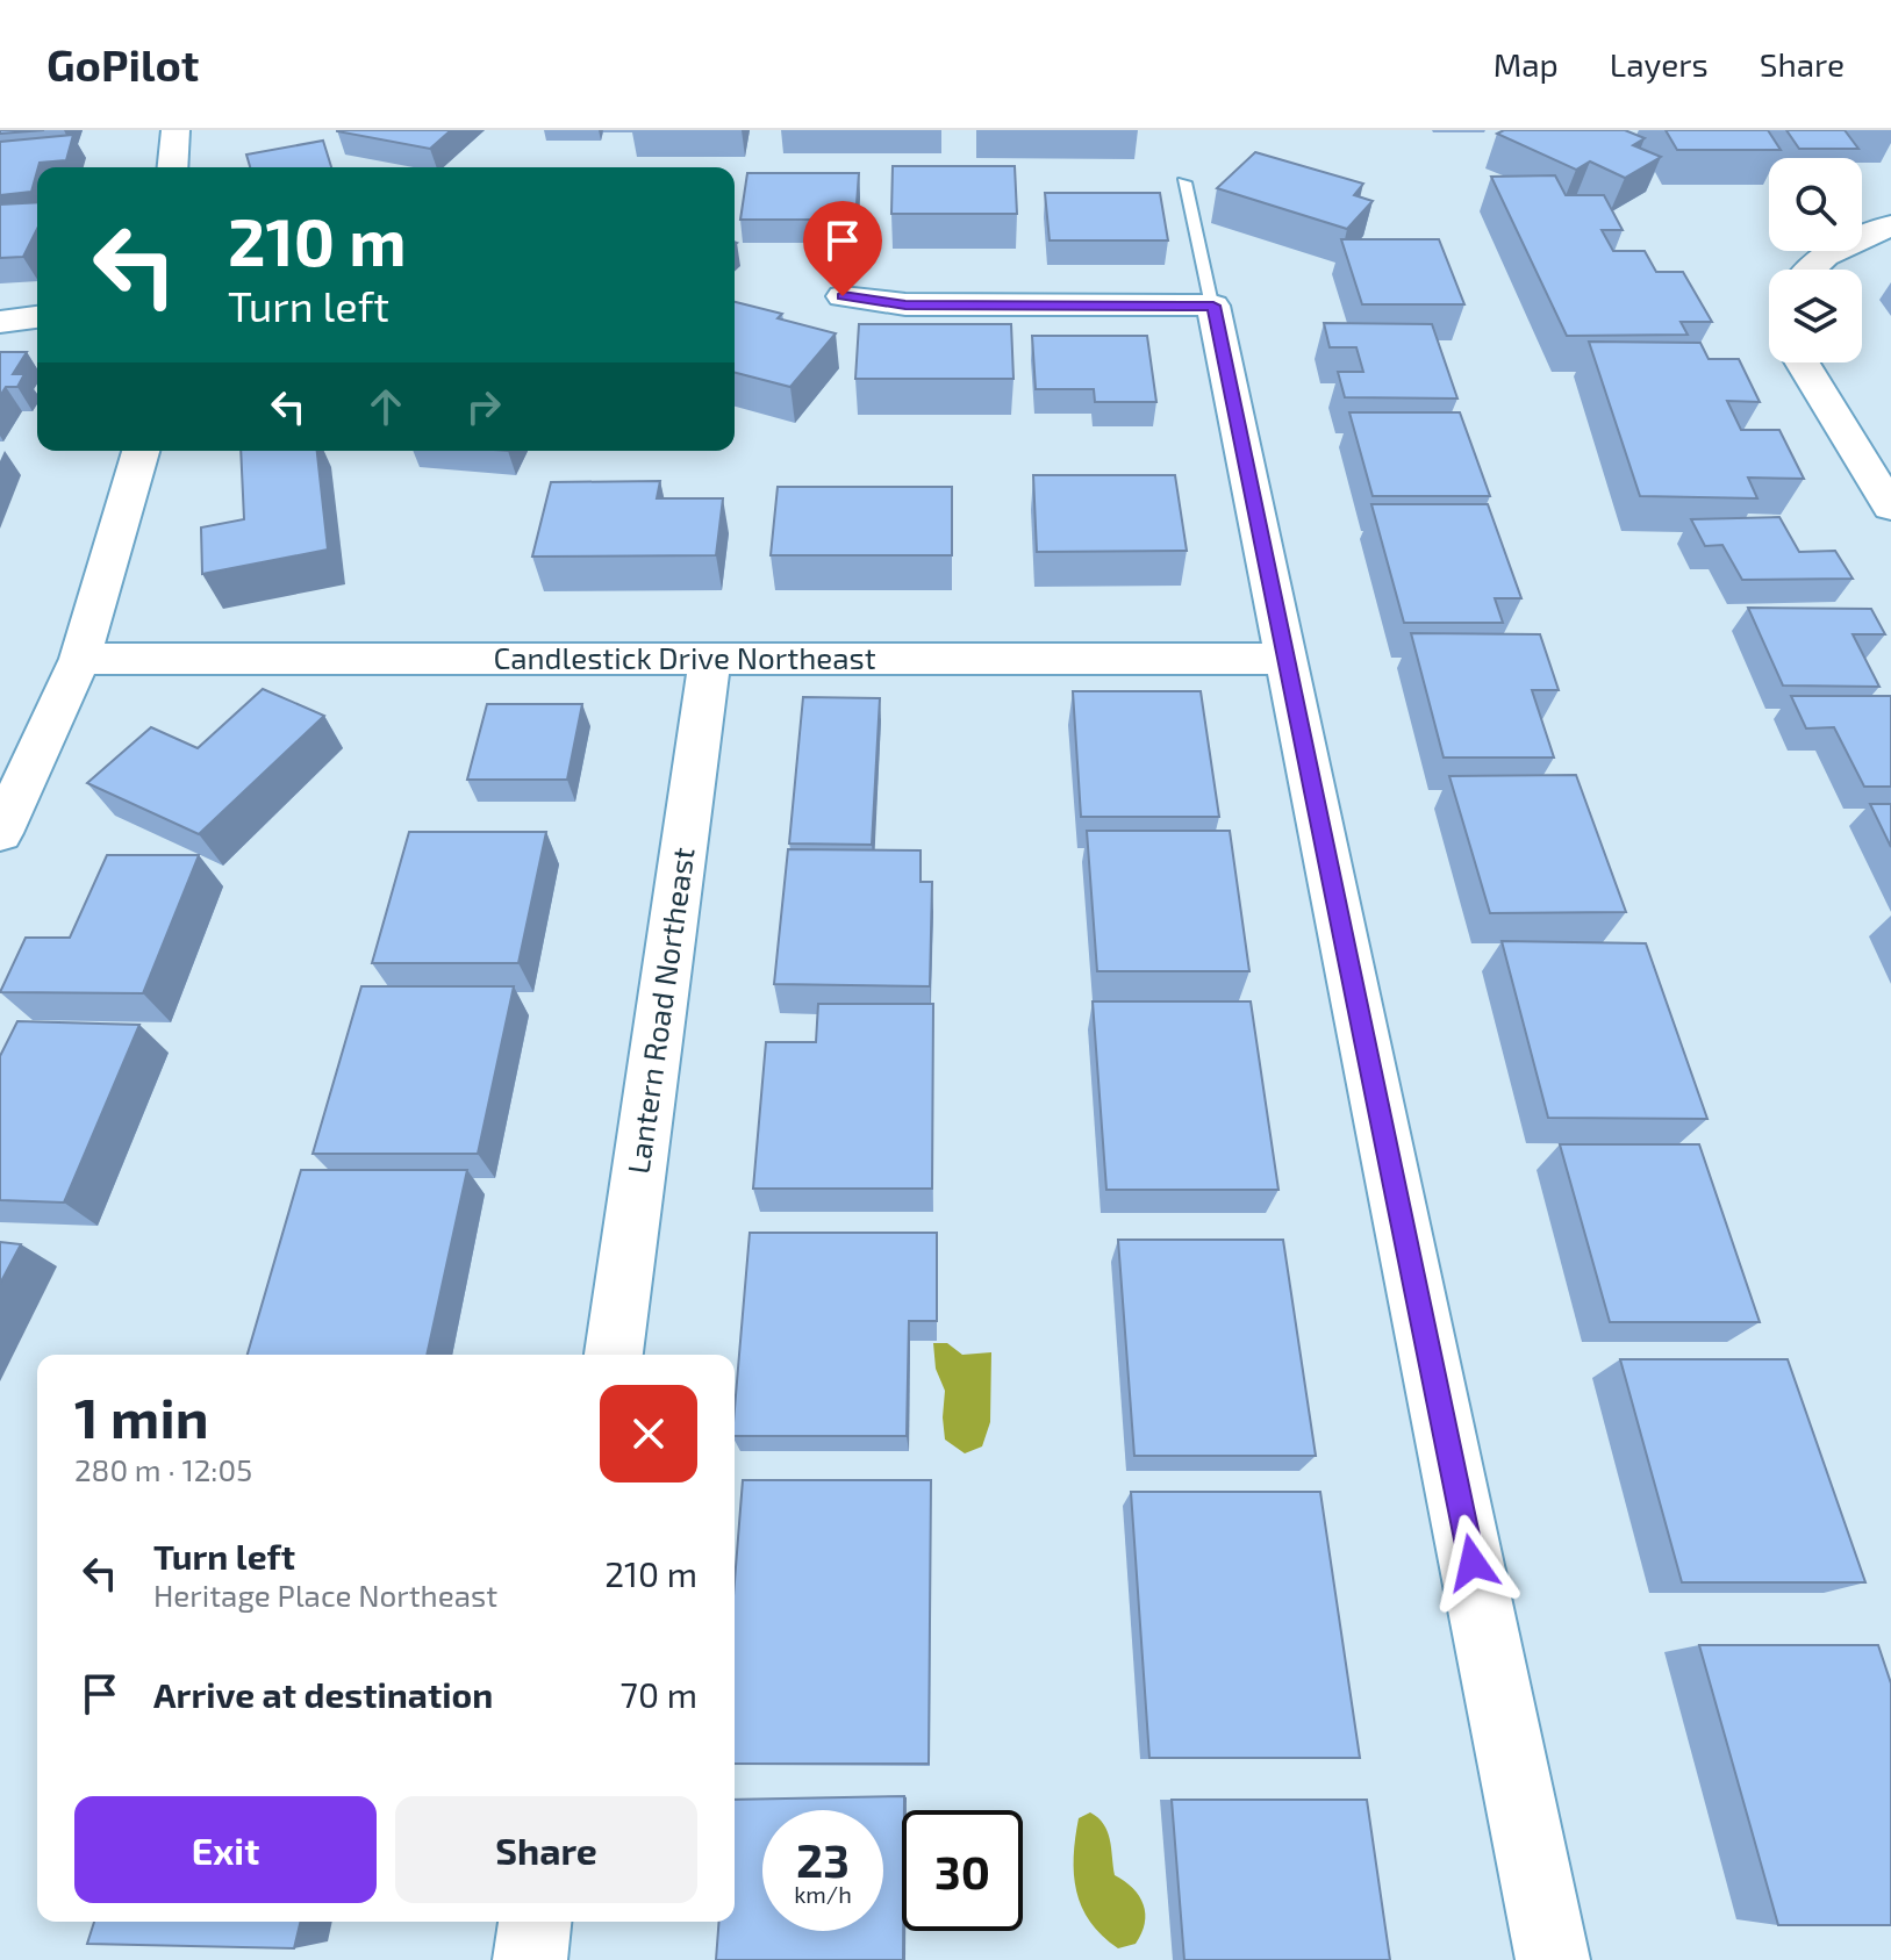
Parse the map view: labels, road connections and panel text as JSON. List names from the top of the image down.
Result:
{
  "streets": {
    "street": ["Candlestick Drive Northeast", "Lantern Road Northeast"]
  },
  "crossings": [
    ["Candlestick Drive Northeast", "Lantern Road Northeast"]
  ],
  "page": {
    "header": "GoPilot",
    "nav": ["Map", "Layers", "Share"],
    "turn": ["210 m", "Turn left"],
    "heading": ["1 min", "280 m · 12:05"],
    "list": [
      {
        "name": "Turn left",
        "note": "Heritage Place Northeast",
        "value": "210 m"
      },
      {
        "name": "Arrive at destination",
        "value": "70 m"
      }
    ],
    "buttons": ["Exit", "Share"],
    "speed": "23 km/h",
    "limit": "30"
  }
}
